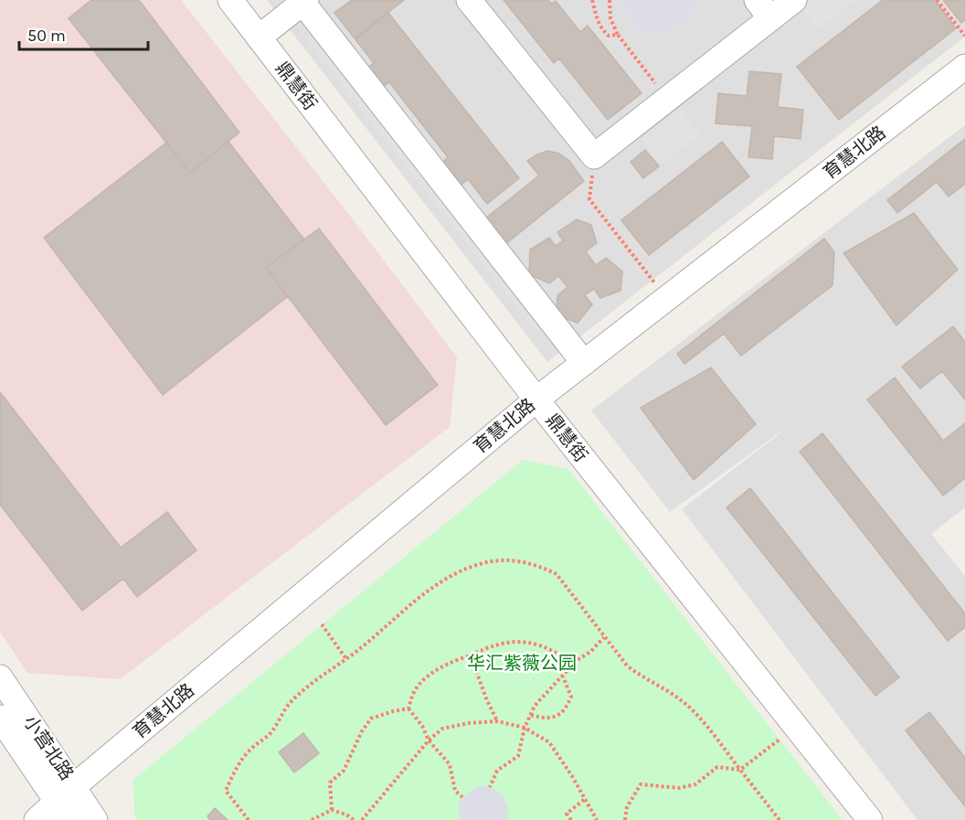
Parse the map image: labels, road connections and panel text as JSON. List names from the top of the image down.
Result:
{
  "streets": {
    "street": ["鼎慧街", "育慧北路", "小营北路"]
  },
  "crossings": [
    ["鼎慧街", "育慧北路"],
    ["育慧北路", "小营北路"]
  ],
  "parks": ["华汇紫薇公园"],
  "scale_bar": "50 m"
}
